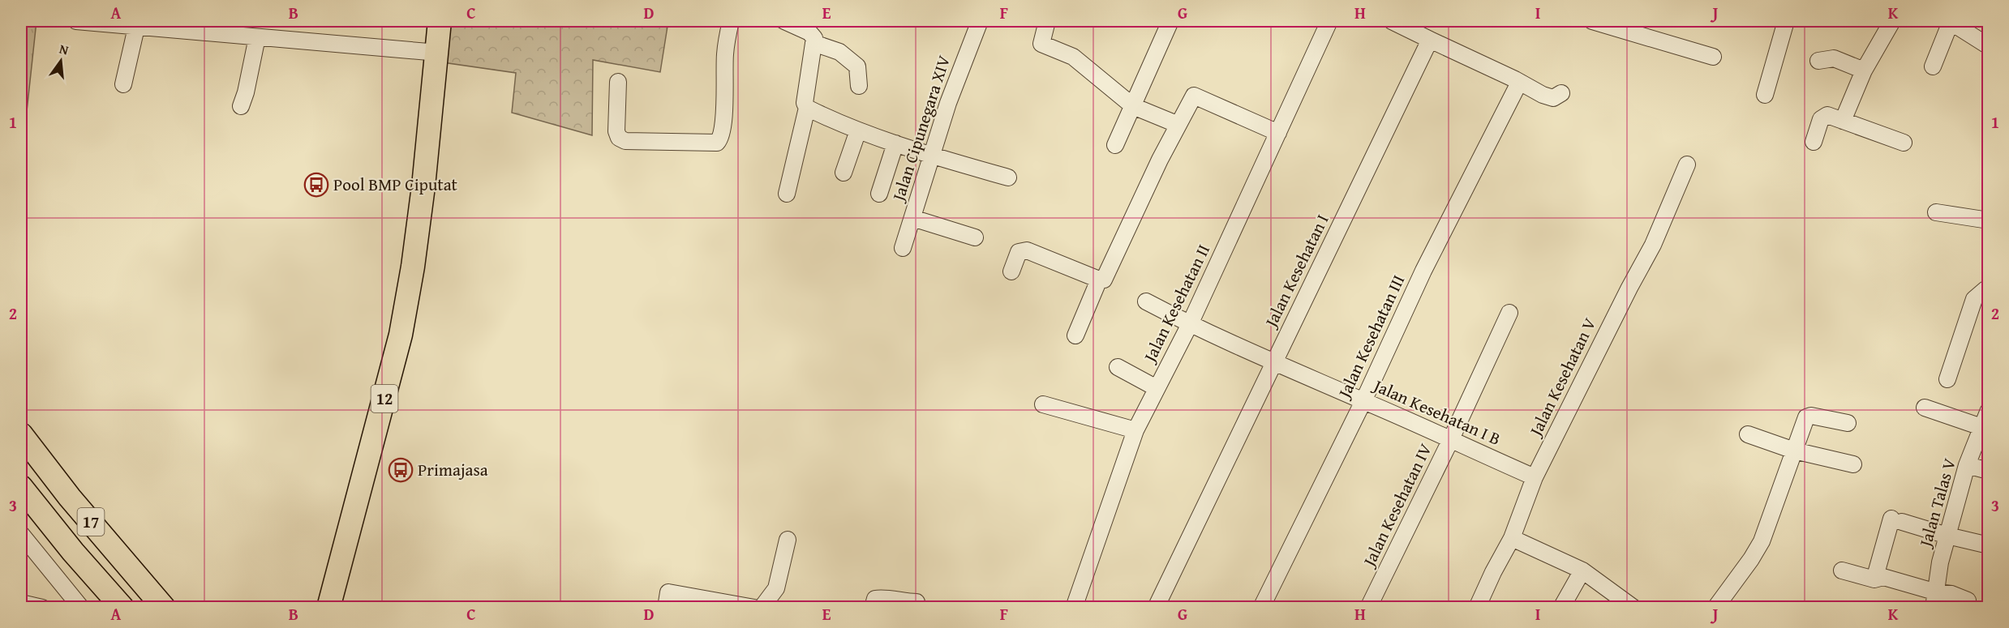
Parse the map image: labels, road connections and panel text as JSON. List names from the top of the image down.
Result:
{
  "streets": {
    "highway": ["12", "17"],
    "street": [
      "Jalan Cipunegara XIV",
      "Jalan Kesehatan I",
      "Jalan Kesehatan II",
      "Jalan Kesehatan III",
      "Jalan Kesehatan V",
      "Jalan Kesehatan I B",
      "Jalan Talas V",
      "Jalan Kesehatan IV"
    ]
  },
  "crossings": [
    ["Jalan Kesehatan I", "Jalan Kesehatan I B"],
    ["Jalan Kesehatan II", "Jalan Kesehatan I B"],
    ["Jalan Kesehatan III", "Jalan Kesehatan I B"],
    ["Jalan Kesehatan V", "Jalan Kesehatan I B"],
    ["Jalan Kesehatan I B", "Jalan Kesehatan IV"]
  ],
  "places": {
    "bus stop": ["Pool BMP Ciputat", "Primajasa"]
  },
  "north": "top",
  "grid": {
    "columns": [
      "A",
      "B",
      "C",
      "D",
      "E",
      "F",
      "G",
      "H",
      "I",
      "J",
      "K"
    ],
    "rows": ["1", "2", "3"]
  }
}
